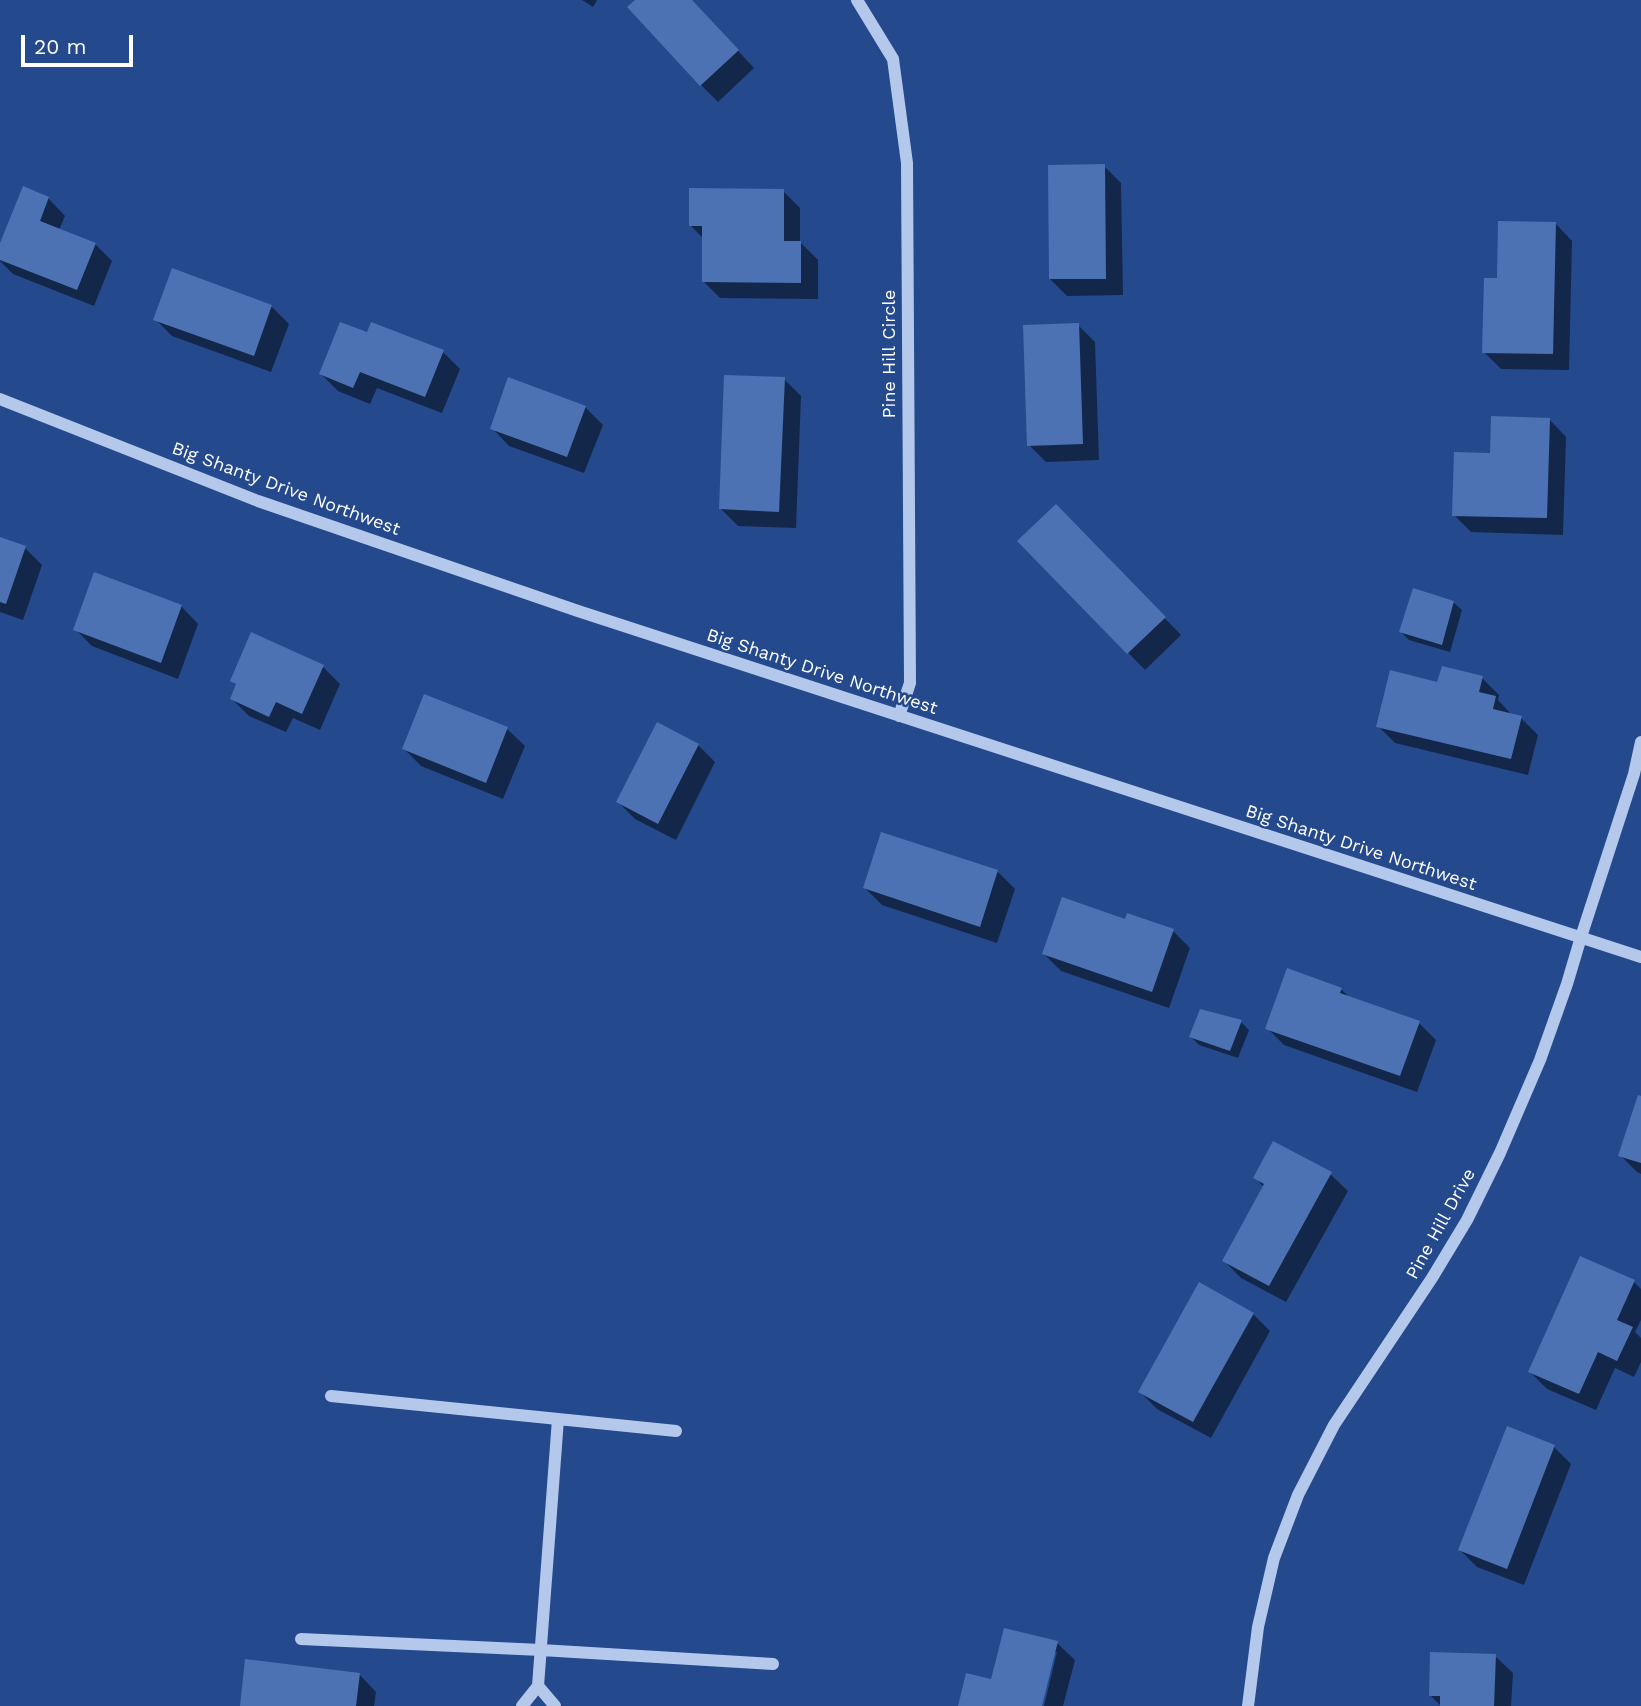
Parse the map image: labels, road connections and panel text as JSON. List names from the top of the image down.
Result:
{
  "streets": {
    "street": ["Pine Hill Circle", "Big Shanty Drive Northwest", "Pine Hill Drive"]
  },
  "crossings": [
    ["Pine Hill Circle", "Big Shanty Drive Northwest"],
    ["Big Shanty Drive Northwest", "Pine Hill Drive"]
  ],
  "scale_bar": "20 m"
}
